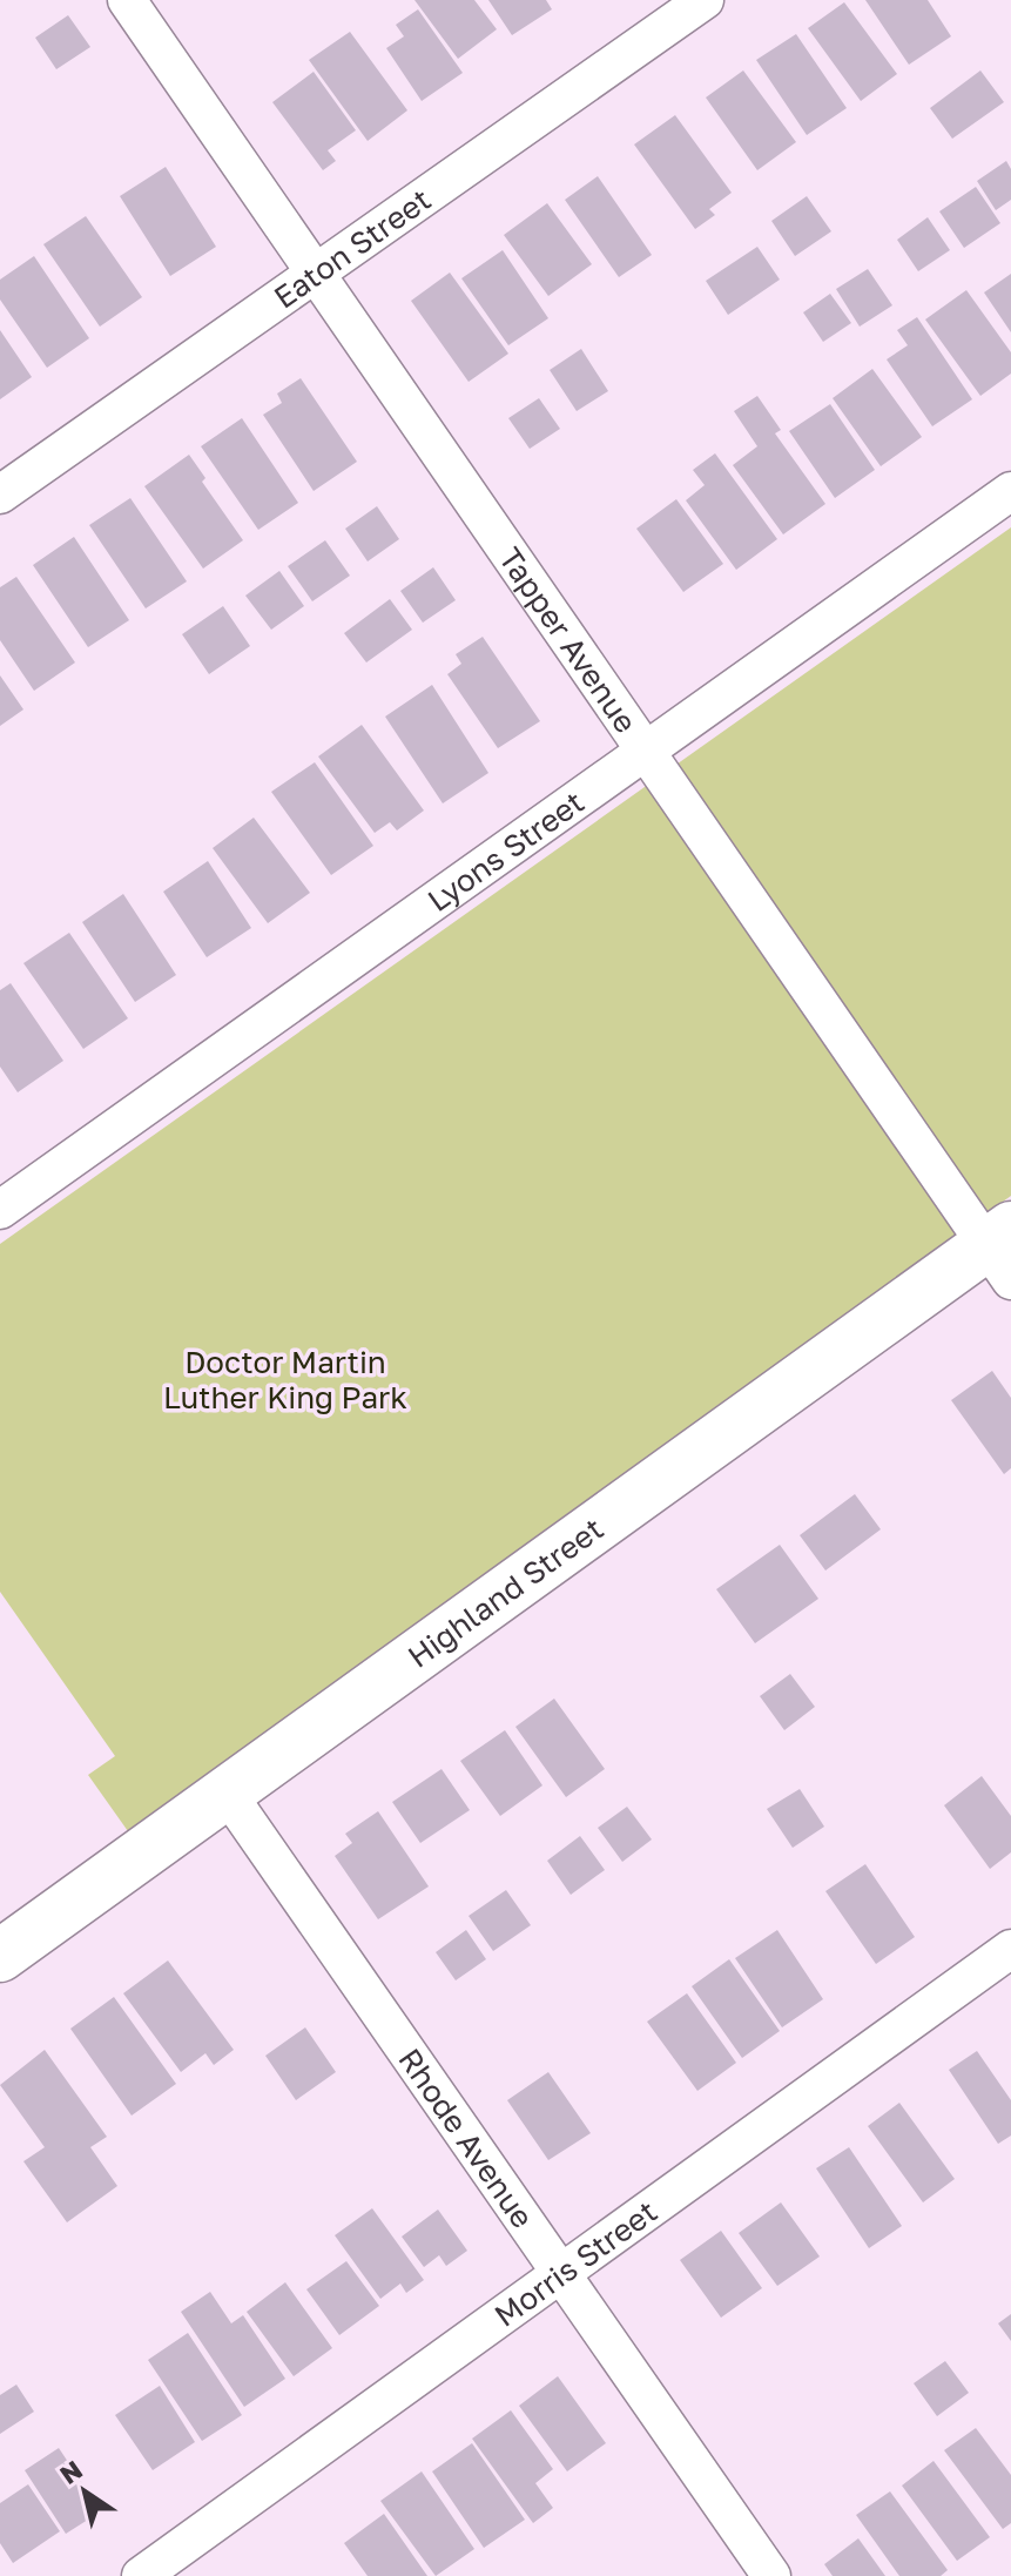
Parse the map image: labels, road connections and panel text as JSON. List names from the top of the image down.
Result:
{
  "streets": {
    "street": [
      "Eaton Street",
      "Tapper Avenue",
      "Lyons Street",
      "Highland Street",
      "Rhode Avenue",
      "Morris Street"
    ]
  },
  "crossings": [
    ["Eaton Street", "Tapper Avenue"],
    ["Tapper Avenue", "Lyons Street"],
    ["Tapper Avenue", "Highland Street"],
    ["Highland Street", "Rhode Avenue"],
    ["Rhode Avenue", "Morris Street"]
  ],
  "parks": ["Doctor Martin Luther King Park"],
  "north": "top left"
}
